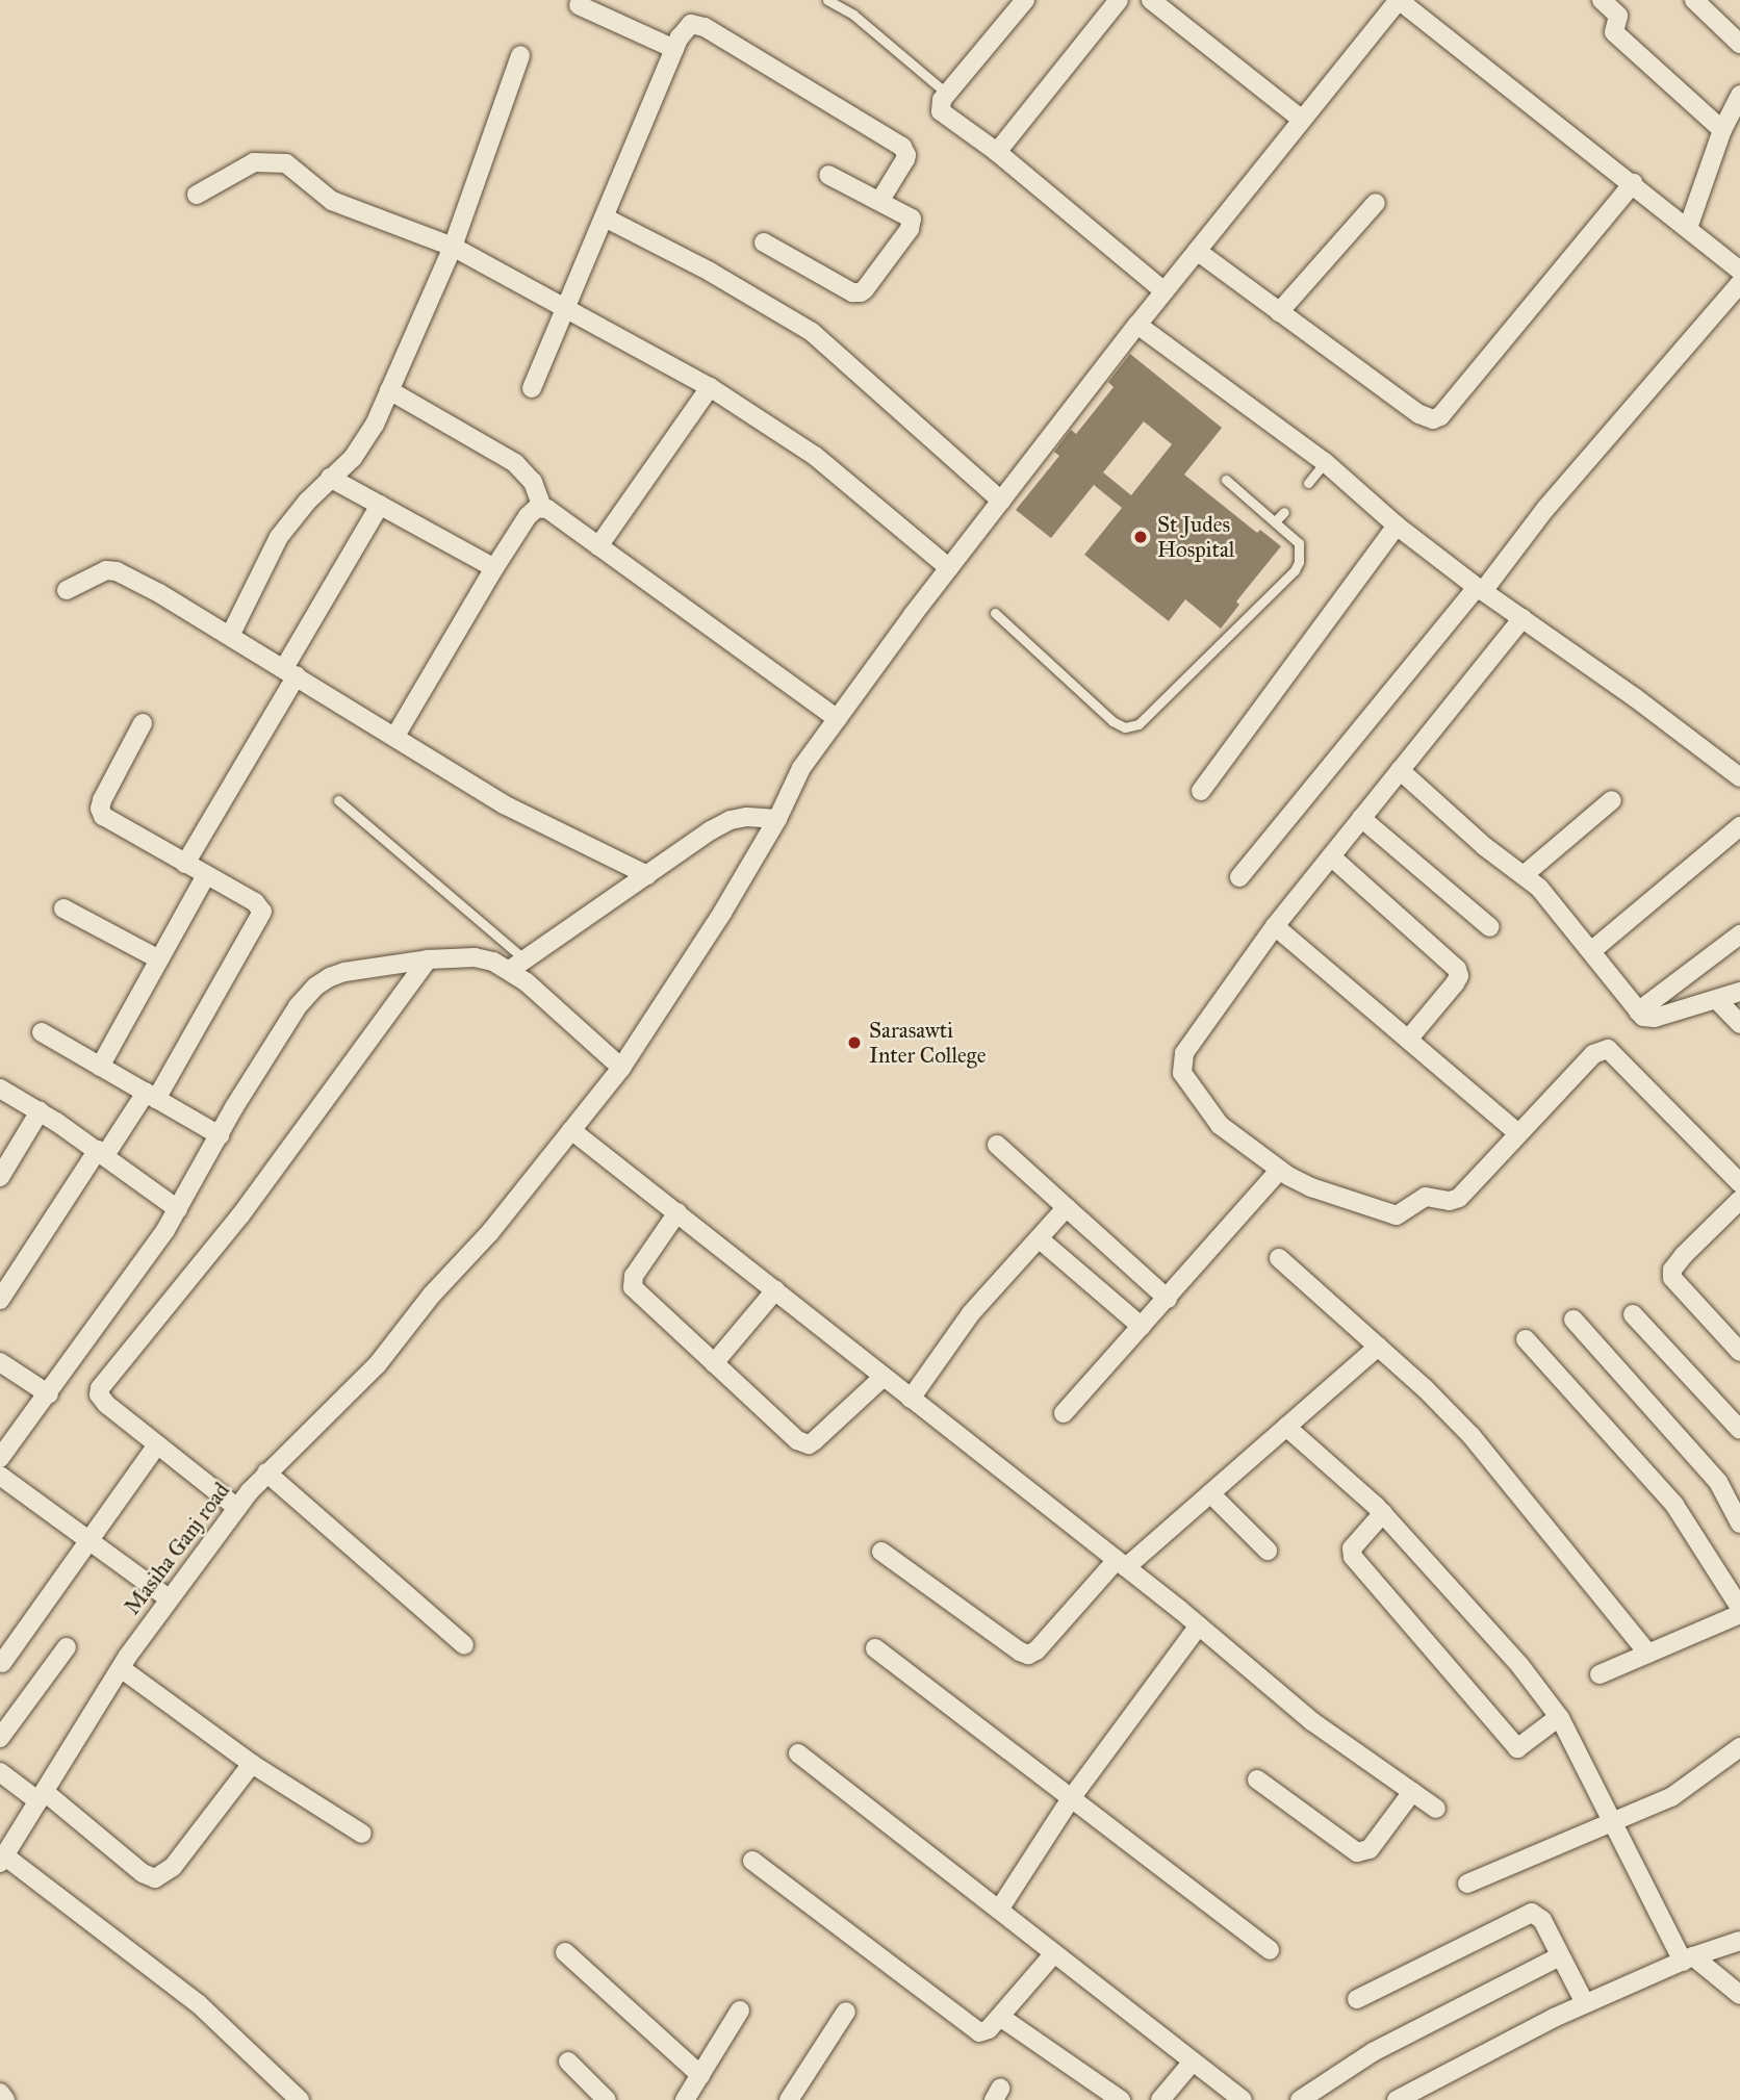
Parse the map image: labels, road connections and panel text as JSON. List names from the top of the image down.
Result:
{
  "streets": {
    "street": ["Masiha Ganj road"]
  },
  "places": ["St Judes Hospital", "Sarasawti Inter College"]
}
